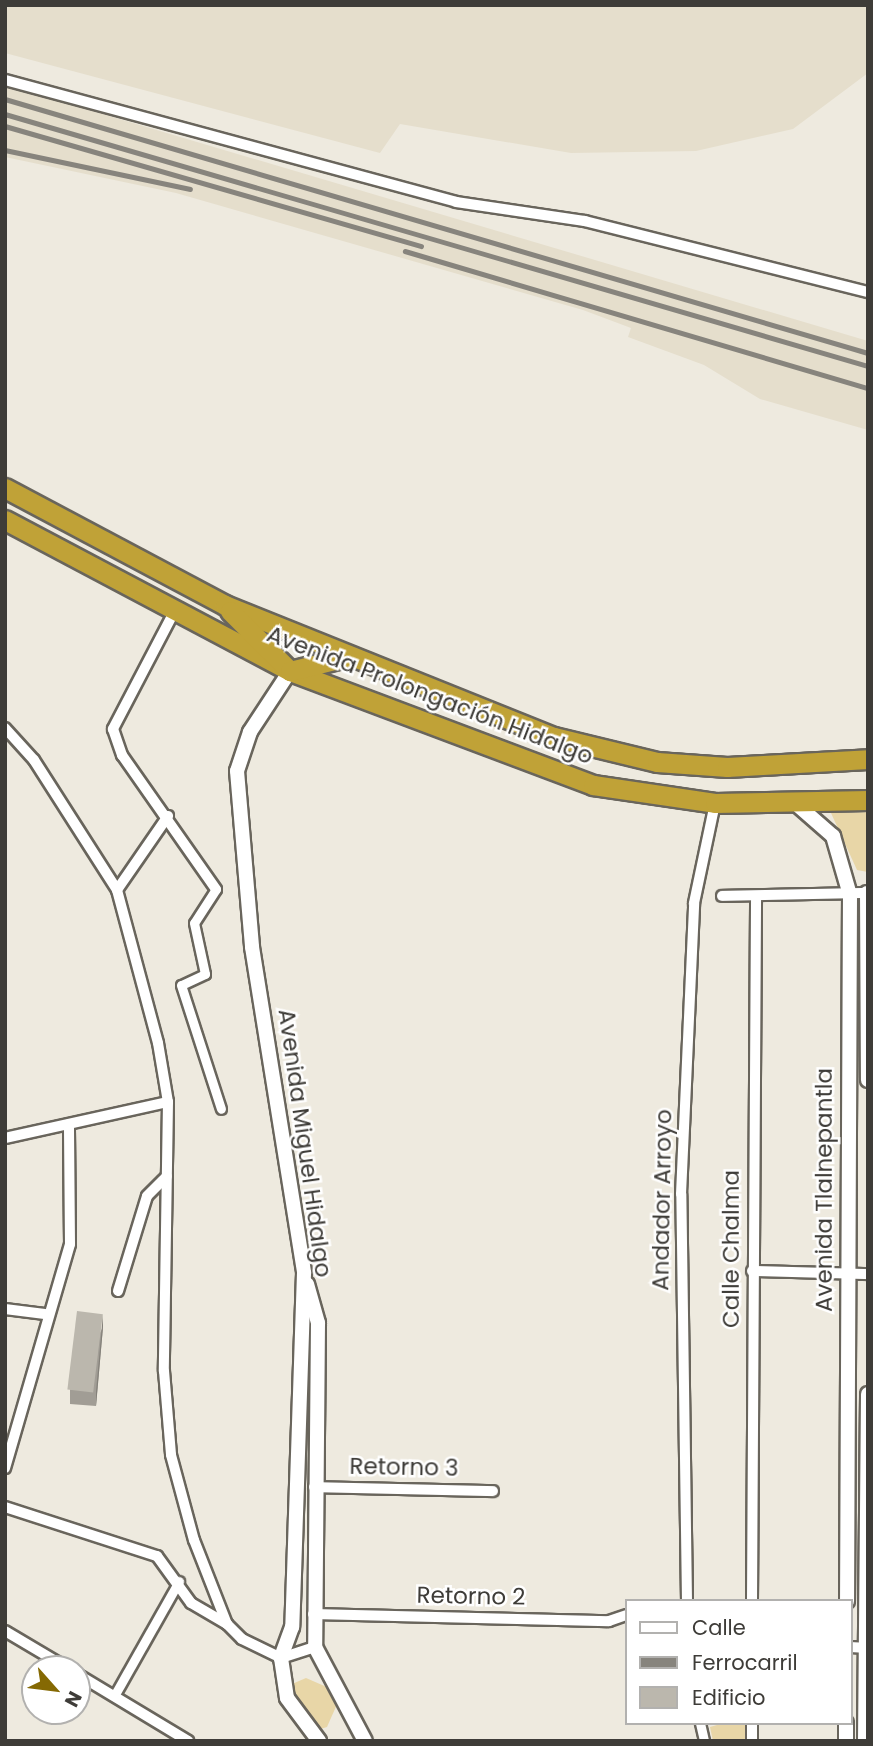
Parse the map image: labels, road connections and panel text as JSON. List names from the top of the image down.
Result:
{
  "streets": {
    "highway": ["Avenida Prolongación Hidalgo"],
    "street": [
      "Avenida Miguel Hidalgo",
      "Avenida Tlalnepantla",
      "Andador Arroyo",
      "Calle Chalma",
      "Retorno 3",
      "Retorno 2"
    ]
  },
  "crossings": [
    ["Avenida Prolongación Hidalgo", "Avenida Miguel Hidalgo"],
    ["Avenida Prolongación Hidalgo", "Avenida Tlalnepantla"],
    ["Avenida Prolongación Hidalgo", "Andador Arroyo"]
  ],
  "legend": ["Calle", "Ferrocarril", "Edificio"],
  "north": "bottom right"
}
